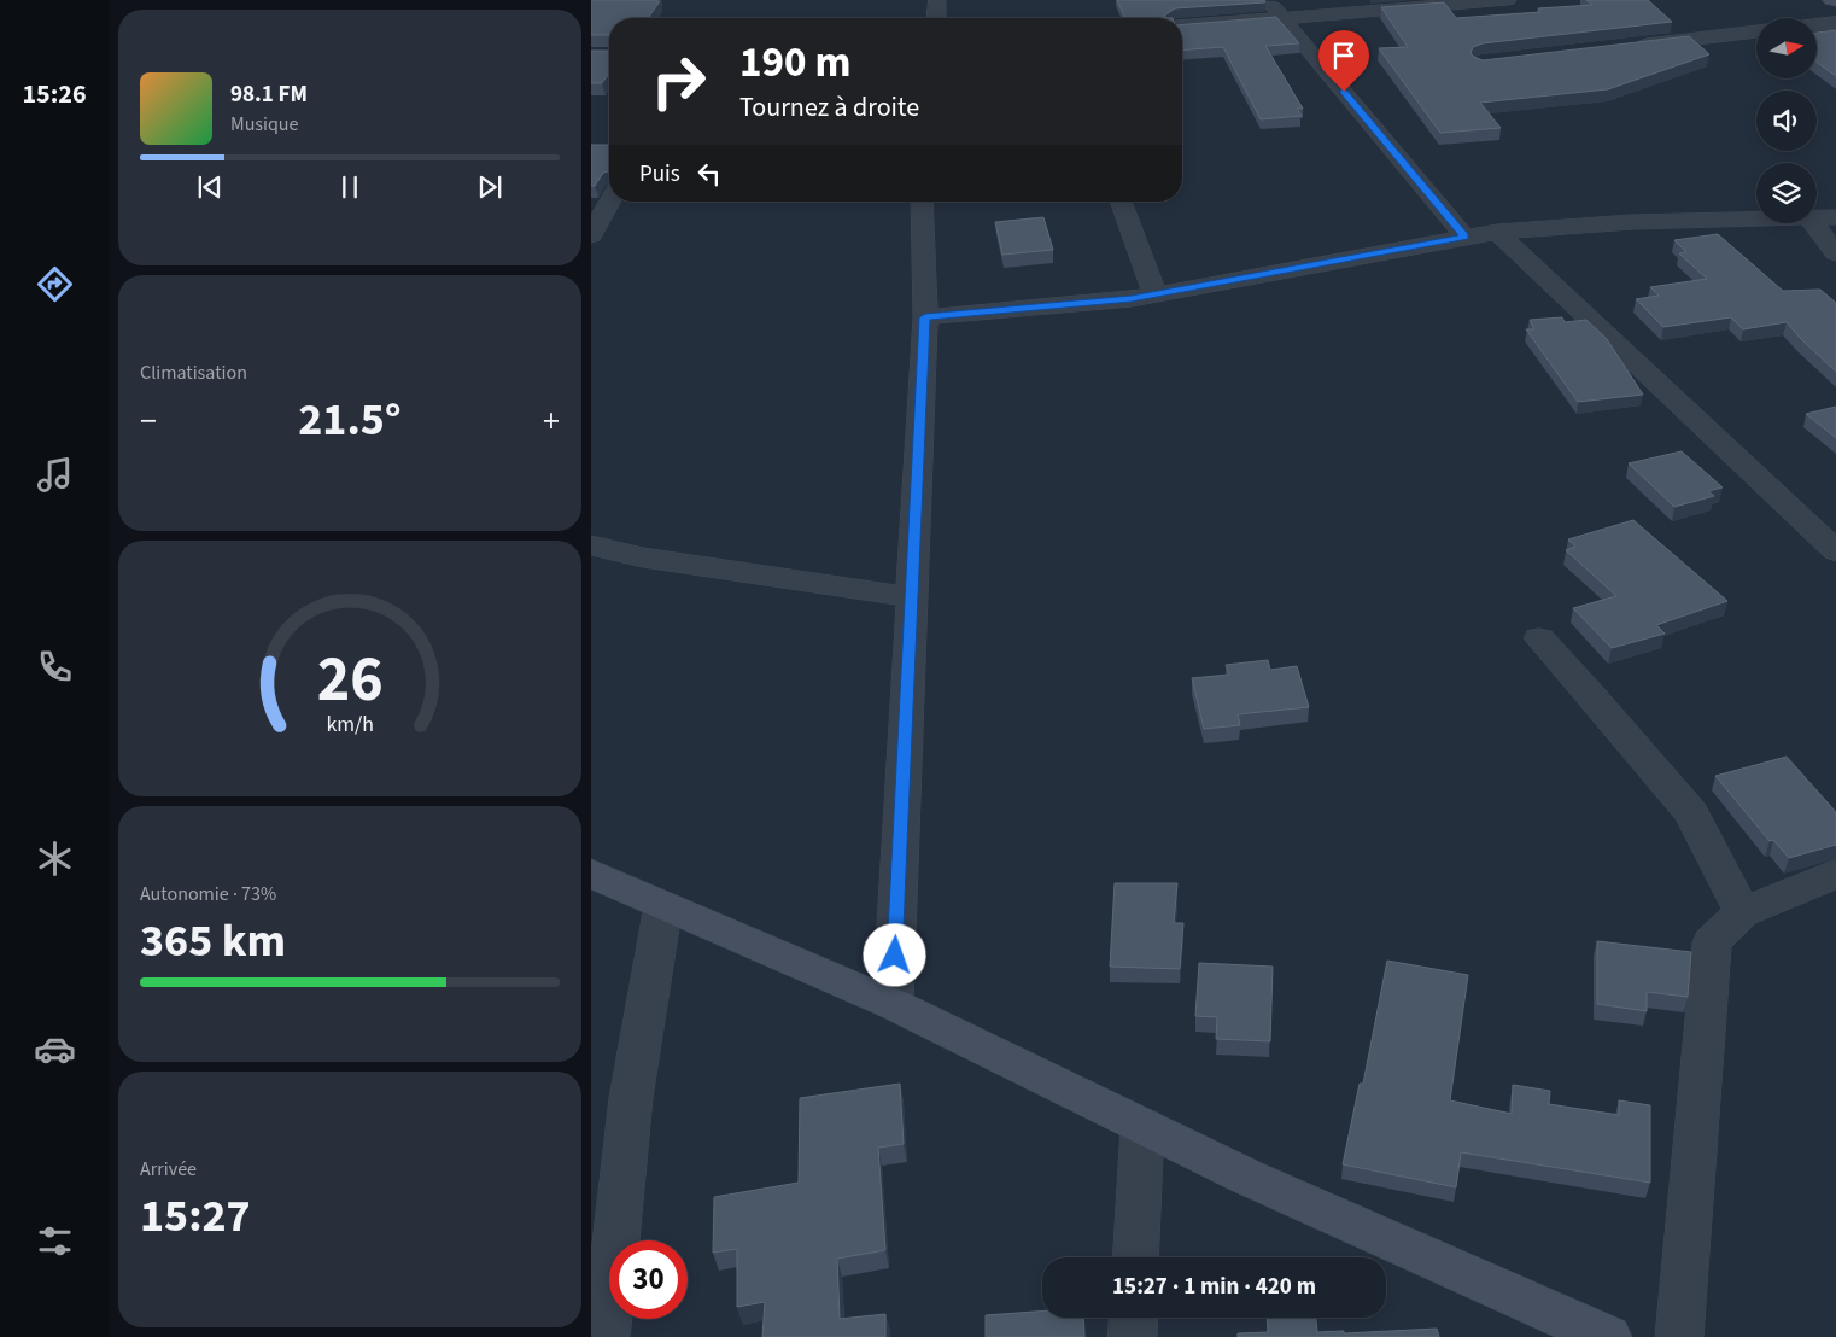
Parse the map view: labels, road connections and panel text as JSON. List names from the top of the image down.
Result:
{
  "north": "right",
  "page": {
    "tabs": "15:26",
    "turn": ["190 m", "Tournez à droite"],
    "song": ["98.1 FM", "Musique"],
    "then": "Puis",
    "tile": [
      "Climatisation",
      ["Autonomie · 73%", "365 km"],
      ["Arrivée", "15:27"]
    ],
    "heat": ["−", "21.5°", "+"],
    "limit": "30",
    "trip": "15:27 · 1 min · 420 m",
    "gauge": ["26", "km/h"]
  }
}
